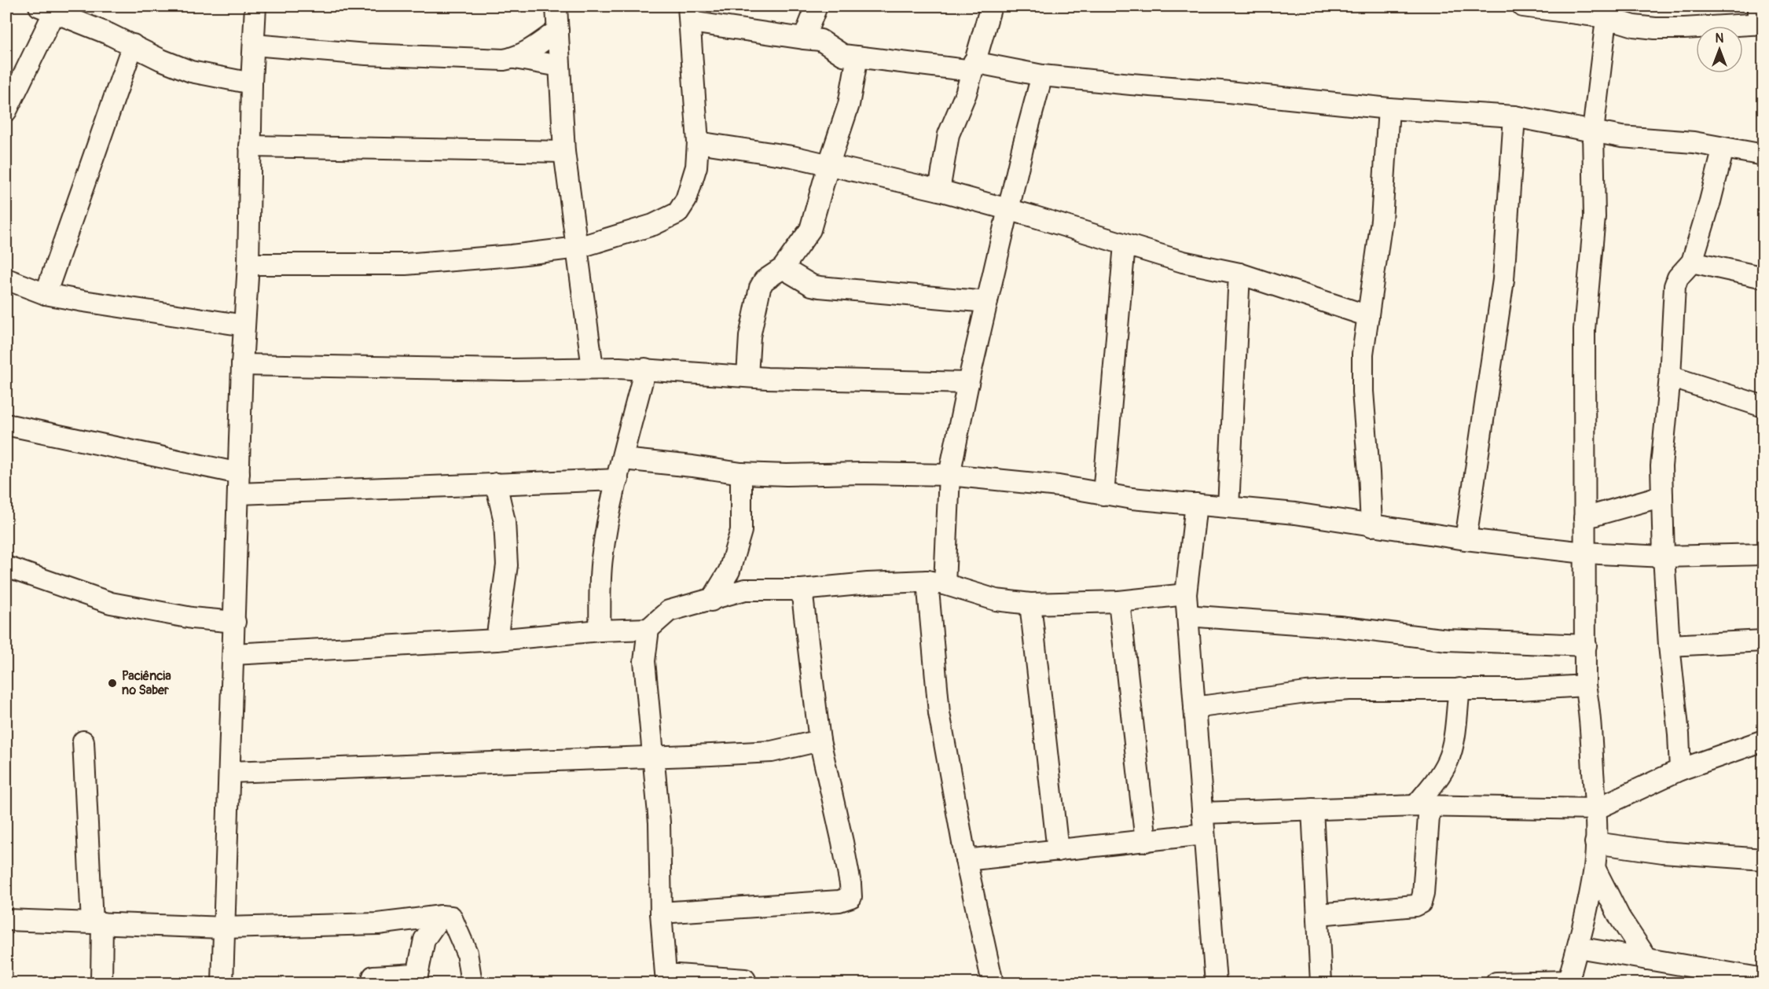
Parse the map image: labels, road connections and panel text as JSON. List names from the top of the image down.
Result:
{
  "places": ["Paciência no Saber"],
  "north": "top"
}
